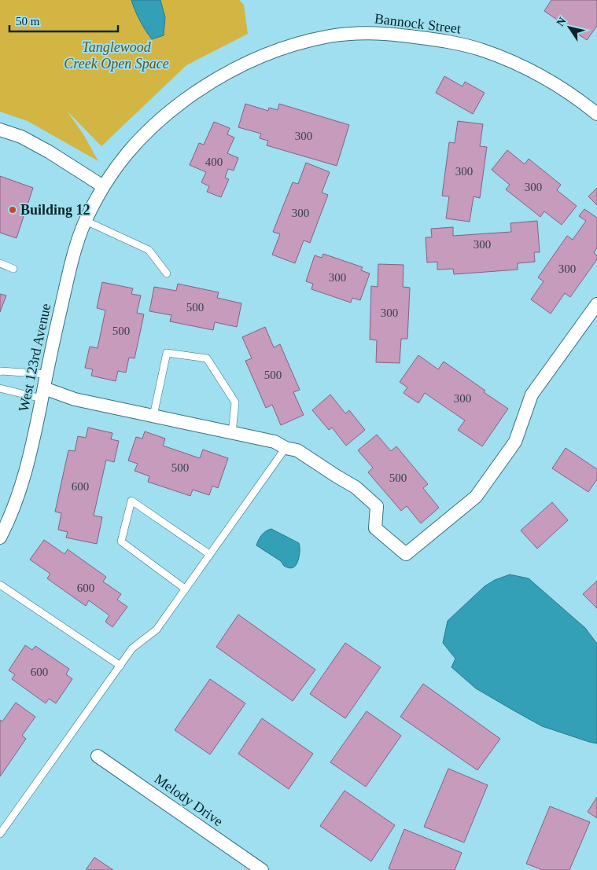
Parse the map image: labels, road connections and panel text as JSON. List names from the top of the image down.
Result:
{
  "streets": {
    "street": ["Bannock Street", "West 123rd Avenue", "Melody Drive"]
  },
  "crossings": [
    ["Bannock Street", "West 123rd Avenue"]
  ],
  "parks": ["Tanglewood Creek Open Space"],
  "places": ["Building 12"],
  "house_numbers": [
    "300",
    "400",
    "300",
    "300",
    "300",
    "300",
    "300",
    "300",
    "500",
    "300",
    "500",
    "500",
    "300",
    "500",
    "500",
    "600",
    "600",
    "600"
  ],
  "scale_bar": "50 m",
  "north": "top left"
}
